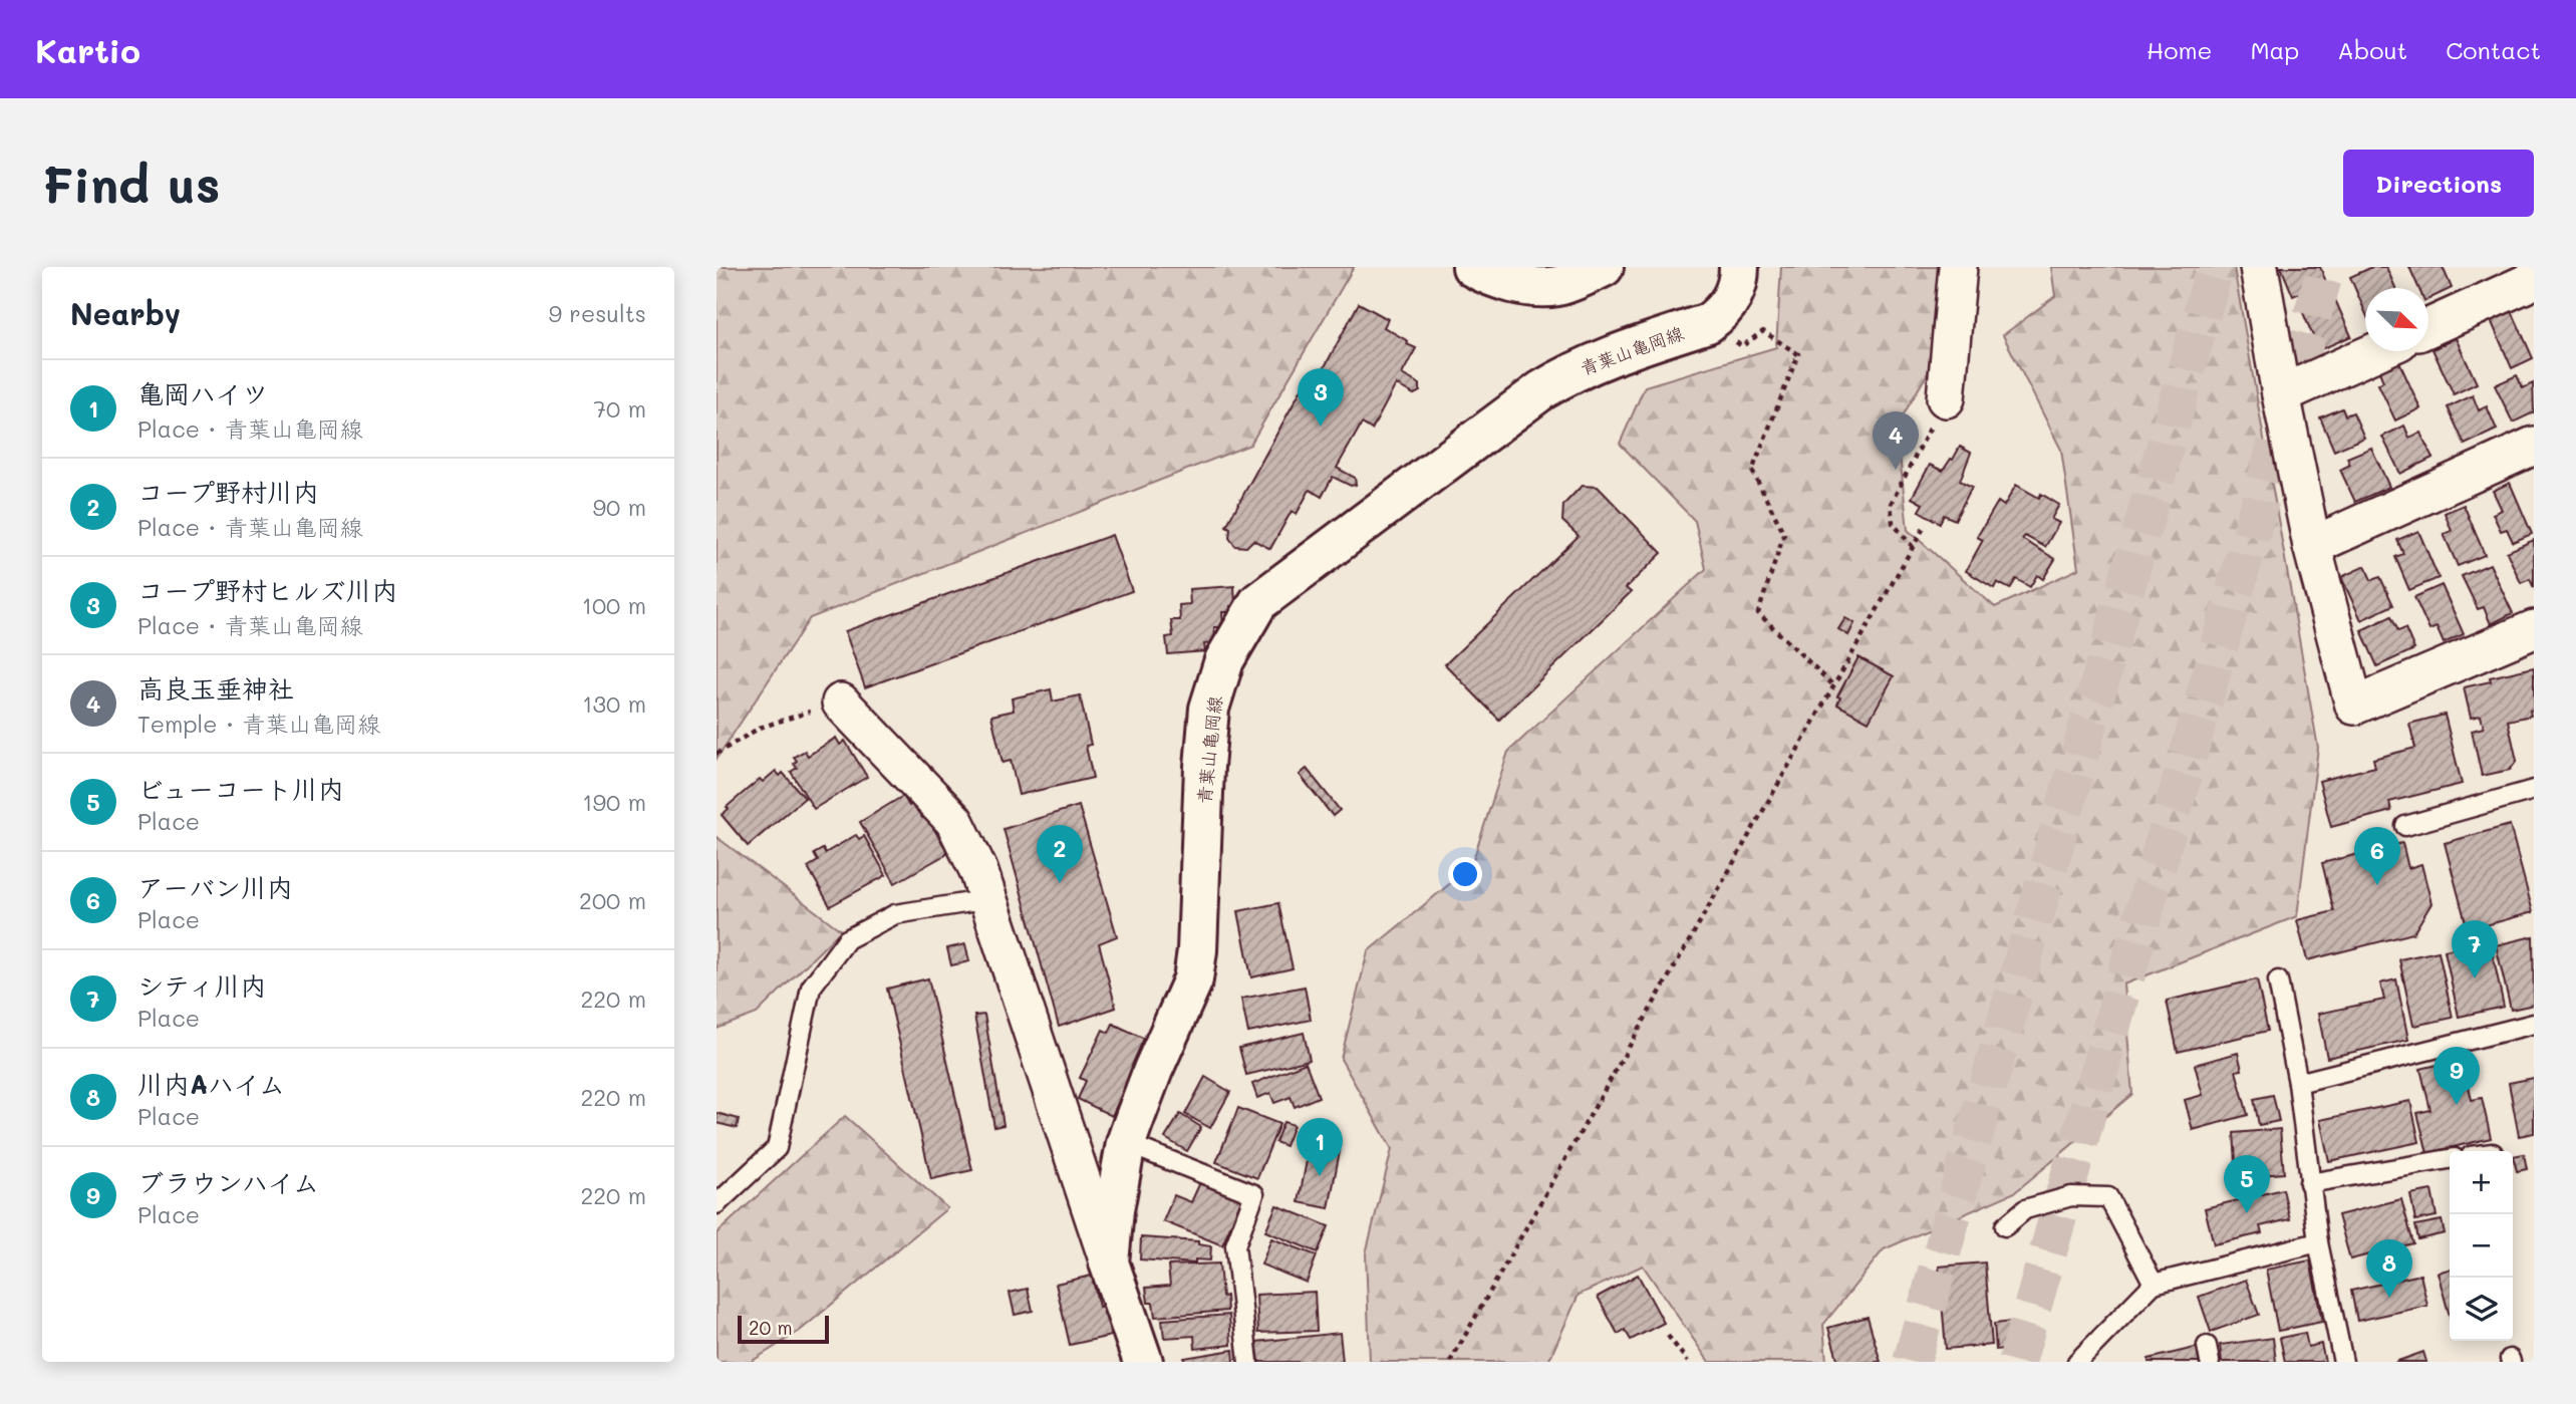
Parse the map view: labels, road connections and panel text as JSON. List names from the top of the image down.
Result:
{
  "streets": {
    "street": ["青葉山亀岡線"]
  },
  "scale_bar": "20 m",
  "north": "bottom right",
  "page": {
    "header": "Kartio",
    "nav": [
      "Home",
      "Map",
      "About",
      "Contact"
    ],
    "buttons": "Directions",
    "title": "Find us",
    "heading": ["Nearby", "9 results"],
    "list": [
      {
        "mark": "1",
        "name": "亀岡ハイツ",
        "note": "Place · 青葉山亀岡線",
        "value": "70 m"
      },
      {
        "mark": "2",
        "name": "コープ野村川内",
        "note": "Place · 青葉山亀岡線",
        "value": "90 m"
      },
      {
        "mark": "3",
        "name": "コープ野村ヒルズ川内",
        "note": "Place · 青葉山亀岡線",
        "value": "100 m"
      },
      {
        "mark": "4",
        "name": "高良玉垂神社",
        "note": "Temple · 青葉山亀岡線",
        "value": "130 m"
      },
      {
        "mark": "5",
        "name": "ビューコート川内",
        "note": "Place",
        "value": "190 m"
      },
      {
        "mark": "6",
        "name": "アーバン川内",
        "note": "Place",
        "value": "200 m"
      },
      {
        "mark": "7",
        "name": "シティ川内",
        "note": "Place",
        "value": "220 m"
      },
      {
        "mark": "8",
        "name": "川内Aハイム",
        "note": "Place",
        "value": "220 m"
      },
      {
        "mark": "9",
        "name": "ブラウンハイム",
        "note": "Place",
        "value": "220 m"
      }
    ],
    "pins": [
      "3",
      "4",
      "2",
      "6",
      "7",
      "9",
      "1",
      "5",
      "8"
    ],
    "map_buttons": ["+", "−"],
    "scale": "20 m"
  }
}
